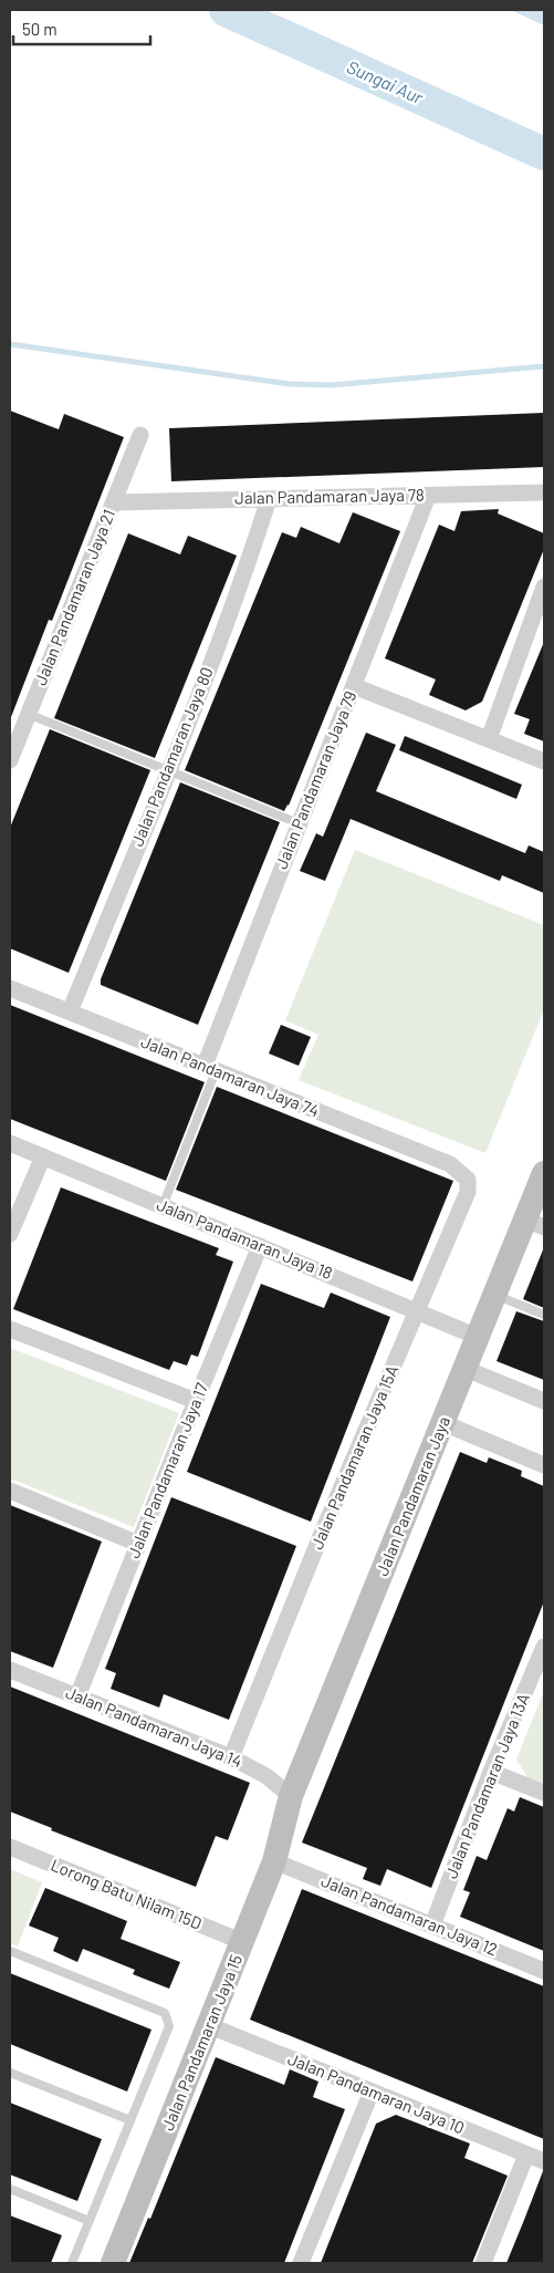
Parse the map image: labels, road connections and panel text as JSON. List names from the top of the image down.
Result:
{
  "streets": {
    "main road": ["Jalan Pandamaran Jaya", "Jalan Pandamaran Jaya 15"],
    "street": [
      "Jalan Pandamaran Jaya 78",
      "Jalan Pandamaran Jaya 21",
      "Jalan Pandamaran Jaya 80",
      "Jalan Pandamaran Jaya 79",
      "Jalan Pandamaran Jaya 74",
      "Jalan Pandamaran Jaya 18",
      "Jalan Pandamaran Jaya 15A",
      "Jalan Pandamaran Jaya 17",
      "Jalan Pandamaran Jaya 14",
      "Jalan Pandamaran Jaya 13A",
      "Lorong Batu Nilam 15D",
      "Jalan Pandamaran Jaya 12",
      "Jalan Pandamaran Jaya 10"
    ]
  },
  "crossings": [
    ["Jalan Pandamaran Jaya 78", "Jalan Pandamaran Jaya 21"],
    ["Jalan Pandamaran Jaya 78", "Jalan Pandamaran Jaya 80"],
    ["Jalan Pandamaran Jaya 78", "Jalan Pandamaran Jaya 79"],
    ["Jalan Pandamaran Jaya 80", "Jalan Pandamaran Jaya 74"],
    ["Jalan Pandamaran Jaya 79", "Jalan Pandamaran Jaya 74"],
    ["Jalan Pandamaran Jaya 74", "Jalan Pandamaran Jaya 15A"],
    ["Jalan Pandamaran Jaya 18", "Jalan Pandamaran Jaya 15A"],
    ["Jalan Pandamaran Jaya 18", "Jalan Pandamaran Jaya 17"],
    ["Jalan Pandamaran Jaya 18", "Jalan Pandamaran Jaya"],
    ["Jalan Pandamaran Jaya 15A", "Jalan Pandamaran Jaya 14"],
    ["Jalan Pandamaran Jaya 17", "Jalan Pandamaran Jaya 14"],
    ["Jalan Pandamaran Jaya", "Jalan Pandamaran Jaya 14"],
    ["Jalan Pandamaran Jaya", "Jalan Pandamaran Jaya 15"],
    ["Jalan Pandamaran Jaya 14", "Jalan Pandamaran Jaya 15"],
    ["Jalan Pandamaran Jaya 13A", "Jalan Pandamaran Jaya 12"],
    ["Lorong Batu Nilam 15D", "Jalan Pandamaran Jaya 15"],
    ["Jalan Pandamaran Jaya 12", "Jalan Pandamaran Jaya 15"],
    ["Jalan Pandamaran Jaya 15", "Jalan Pandamaran Jaya 10"]
  ],
  "water": ["Sungai Aur"],
  "scale_bar": "50 m"
}
